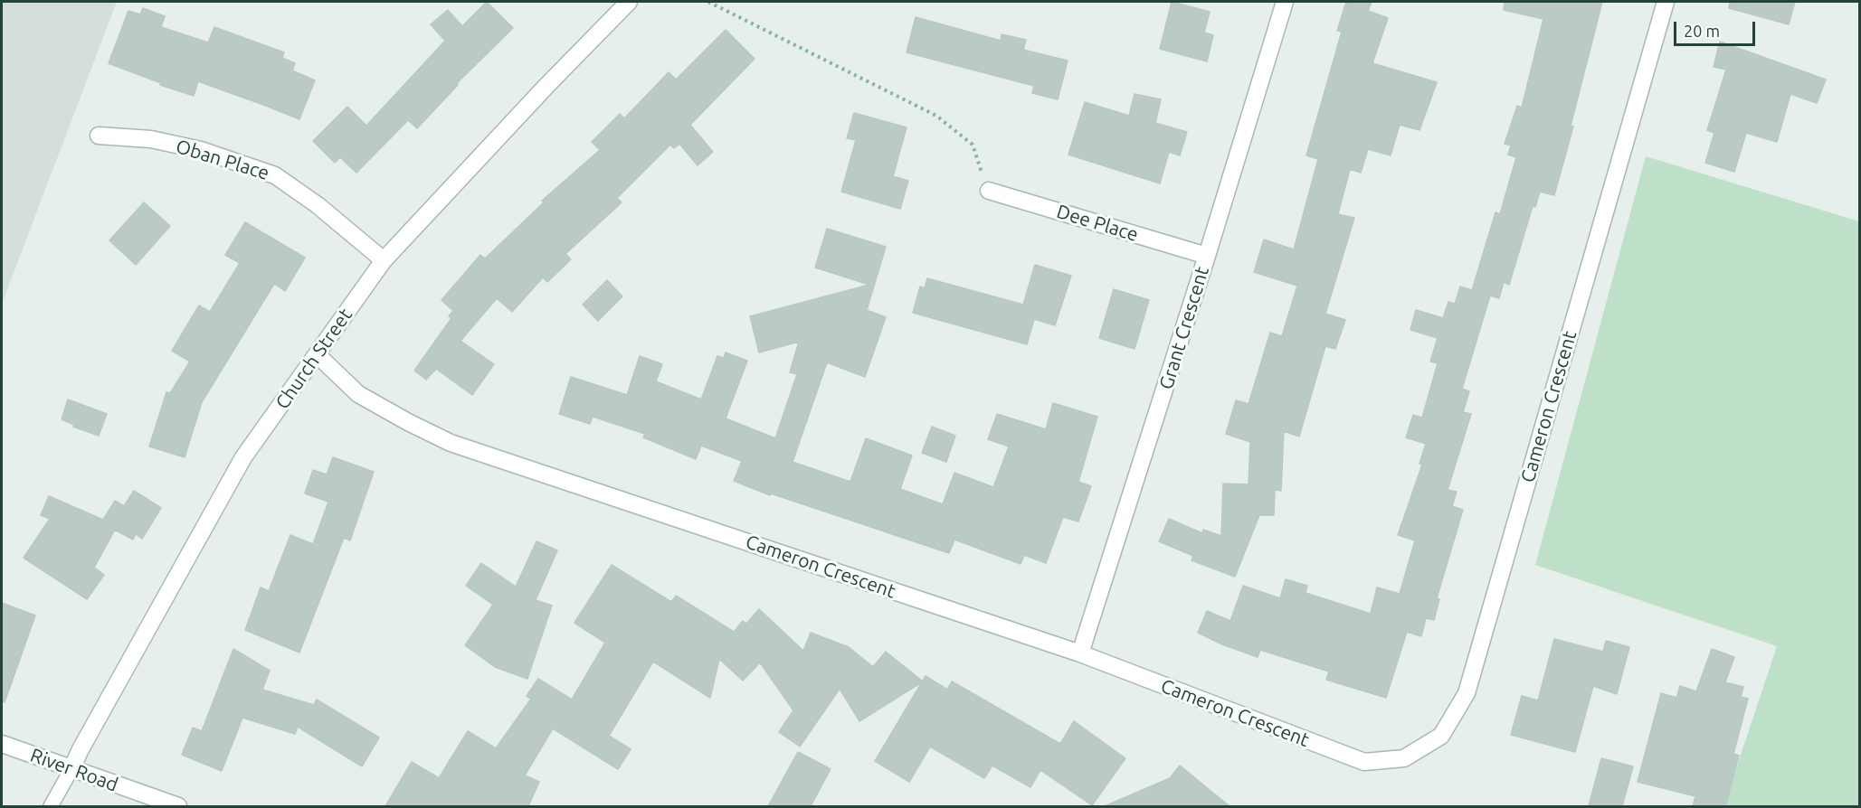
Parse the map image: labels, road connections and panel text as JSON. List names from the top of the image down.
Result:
{
  "streets": {
    "street": [
      "Oban Place",
      "Dee Place",
      "Grant Crescent",
      "Church Street",
      "Cameron Crescent",
      "River Road"
    ]
  },
  "crossings": [
    ["Oban Place", "Church Street"],
    ["Dee Place", "Grant Crescent"],
    ["Grant Crescent", "Cameron Crescent"],
    ["Church Street", "Cameron Crescent"],
    ["Church Street", "River Road"]
  ],
  "scale_bar": "20 m"
}
